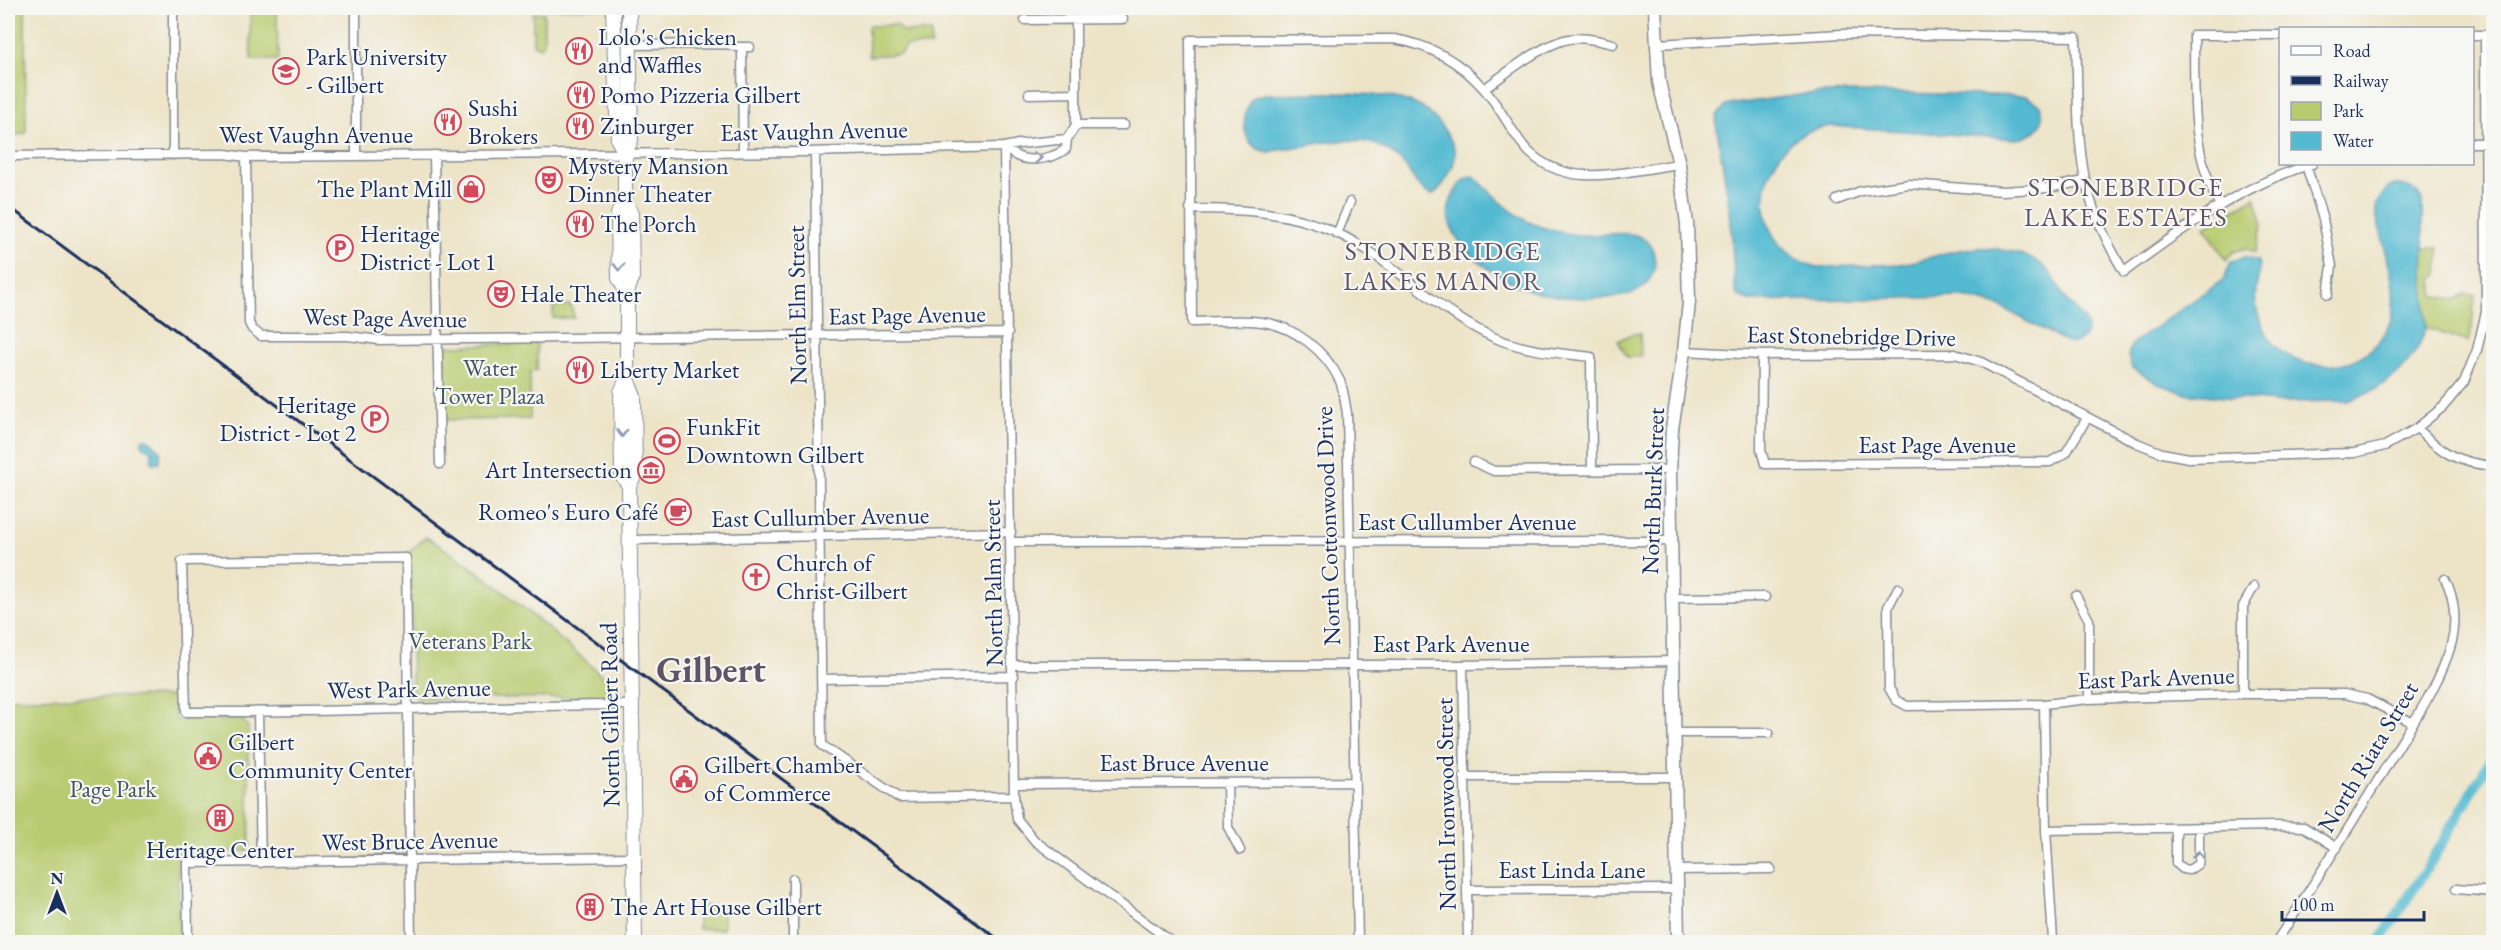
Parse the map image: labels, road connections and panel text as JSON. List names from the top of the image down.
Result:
{
  "streets": {
    "main road": ["North Gilbert Road"],
    "street": [
      "East Vaughn Avenue",
      "West Vaughn Avenue",
      "North Elm Street",
      "East Page Avenue",
      "West Page Avenue",
      "East Stonebridge Drive",
      "North Burk Street",
      "East Cullumber Avenue",
      "North Cottonwood Drive",
      "North Palm Street",
      "East Park Avenue",
      "West Park Avenue",
      "North Riata Street",
      "East Bruce Avenue",
      "North Ironwood Street",
      "West Bruce Avenue",
      "East Linda Lane"
    ]
  },
  "crossings": [
    ["East Vaughn Avenue", "West Vaughn Avenue"],
    ["East Vaughn Avenue", "North Elm Street"],
    ["East Vaughn Avenue", "North Palm Street"],
    ["East Vaughn Avenue", "North Gilbert Road"],
    ["West Vaughn Avenue", "West Page Avenue"],
    ["West Vaughn Avenue", "North Gilbert Road"],
    ["North Elm Street", "East Page Avenue"],
    ["North Elm Street", "East Cullumber Avenue"],
    ["North Elm Street", "North Palm Street"],
    ["East Page Avenue", "West Page Avenue"],
    ["East Page Avenue", "East Stonebridge Drive"],
    ["East Page Avenue", "North Palm Street"],
    ["East Page Avenue", "North Gilbert Road"],
    ["West Page Avenue", "North Gilbert Road"],
    ["East Stonebridge Drive", "North Burk Street"],
    ["North Burk Street", "East Cullumber Avenue"],
    ["North Burk Street", "East Park Avenue"],
    ["North Burk Street", "East Linda Lane"],
    ["East Cullumber Avenue", "North Cottonwood Drive"],
    ["East Cullumber Avenue", "North Palm Street"],
    ["East Cullumber Avenue", "North Gilbert Road"],
    ["North Cottonwood Drive", "East Park Avenue"],
    ["North Cottonwood Drive", "East Bruce Avenue"],
    ["North Palm Street", "East Park Avenue"],
    ["North Palm Street", "East Bruce Avenue"],
    ["East Park Avenue", "North Riata Street"],
    ["East Park Avenue", "North Ironwood Street"],
    ["West Park Avenue", "North Gilbert Road"],
    ["North Gilbert Road", "West Bruce Avenue"],
    ["North Ironwood Street", "East Linda Lane"]
  ],
  "districts": ["STONEBRIDGE LAKES ESTATES", "STONEBRIDGE LAKES MANOR", "Gilbert"],
  "parks": ["Water Tower Plaza", "Veterans Park", "Page Park"],
  "places": {
    "restaurant": [
      "Lolo's Chicken and Waffles",
      "Pomo Pizzeria Gilbert",
      "Sushi Brokers",
      "Zinburger",
      "The Porch",
      "Liberty Market"
    ],
    "school or university": ["Park University - Gilbert"],
    "theatre": ["Mystery Mansion Dinner Theater", "Hale Theater"],
    "shop": ["The Plant Mill"],
    "parking": ["Heritage District - Lot 1", "Heritage District - Lot 2"],
    "sports": ["FunkFit Downtown Gilbert"],
    "museum": ["Art Intersection"],
    "cafe": ["Romeo's Euro Café"],
    "church": ["Church of Christ-Gilbert"],
    "public building": ["Gilbert Community Center", "Gilbert Chamber of Commerce"],
    "building": ["Heritage Center", "The Art House Gilbert"]
  },
  "legend": [
    "Road",
    "Railway",
    "Park",
    "Water"
  ],
  "scale_bar": "100 m",
  "north": "top"
}
